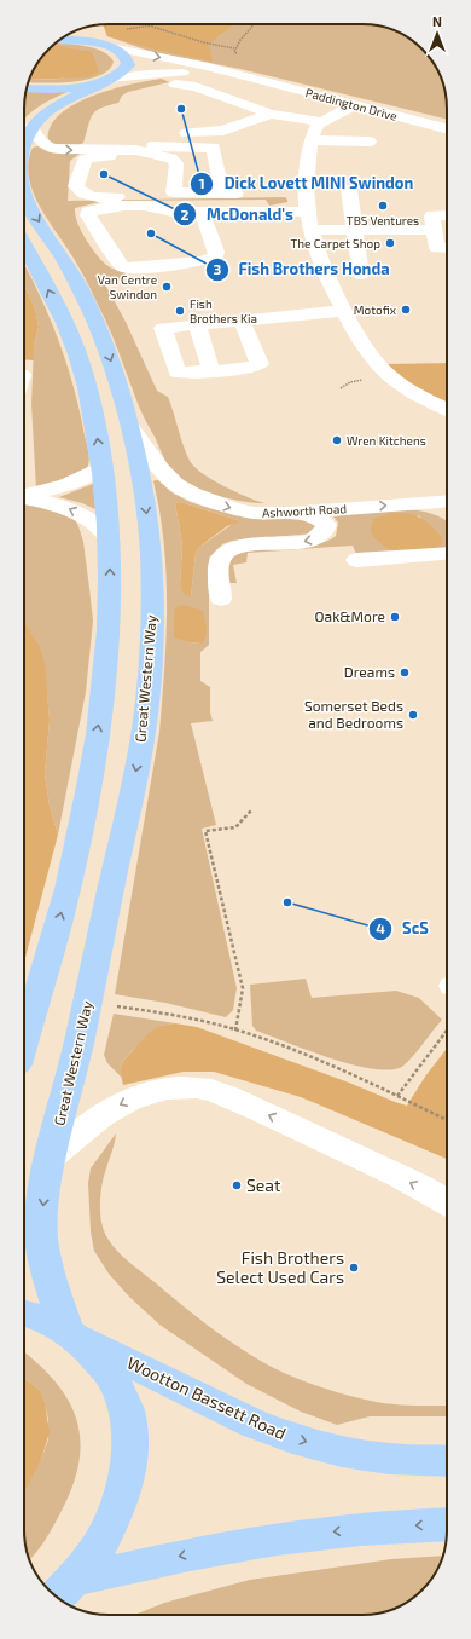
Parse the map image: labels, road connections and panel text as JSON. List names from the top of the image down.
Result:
{
  "streets": {
    "main road": ["Great Western Way", "Wootton Bassett Road"],
    "street": ["Paddington Drive", "Ashworth Road"]
  },
  "crossings": [
    ["Paddington Drive", "Great Western Way"],
    ["Ashworth Road", "Great Western Way"],
    ["Great Western Way", "Wootton Bassett Road"]
  ],
  "one_way": ["Wootton Bassett Road"],
  "places": [
    "Dick Lovett MINI Swindon",
    "McDonald's",
    "TBS Ventures",
    "Fish Brothers Honda",
    "The Carpet Shop",
    "Van Centre Swindon",
    "Motofix",
    "Fish Brothers Kia",
    "Wren Kitchens",
    "Oak&More",
    "Dreams",
    "Somerset Beds and Bedrooms",
    "ScS",
    "Seat",
    "Fish Brothers Select Used Cars"
  ],
  "north": "top"
}
